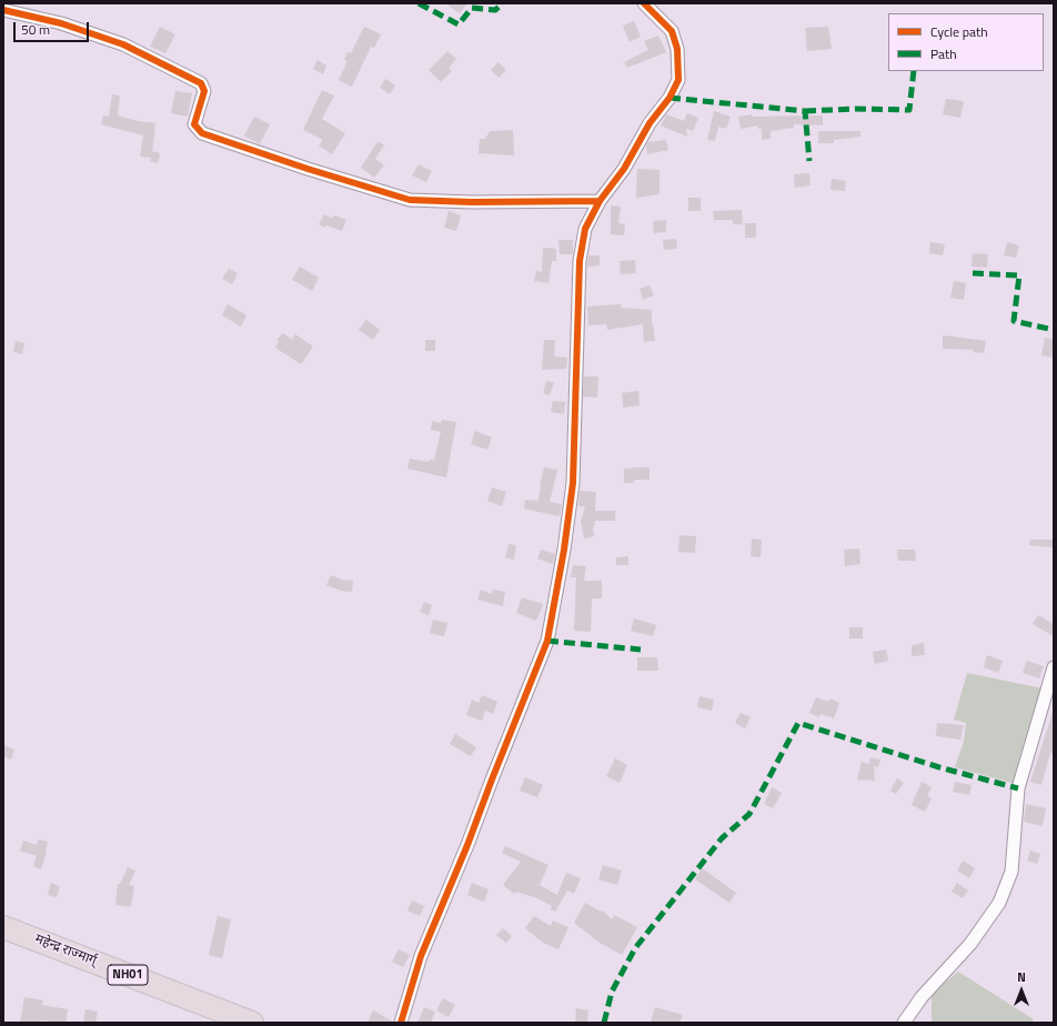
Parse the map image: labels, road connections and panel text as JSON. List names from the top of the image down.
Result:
{
  "streets": {
    "highway": ["महेन्द्र राज्मार्ग्", "NH01"]
  },
  "legend": ["Cycle path", "Path"],
  "scale_bar": "50 m",
  "north": "top"
}
